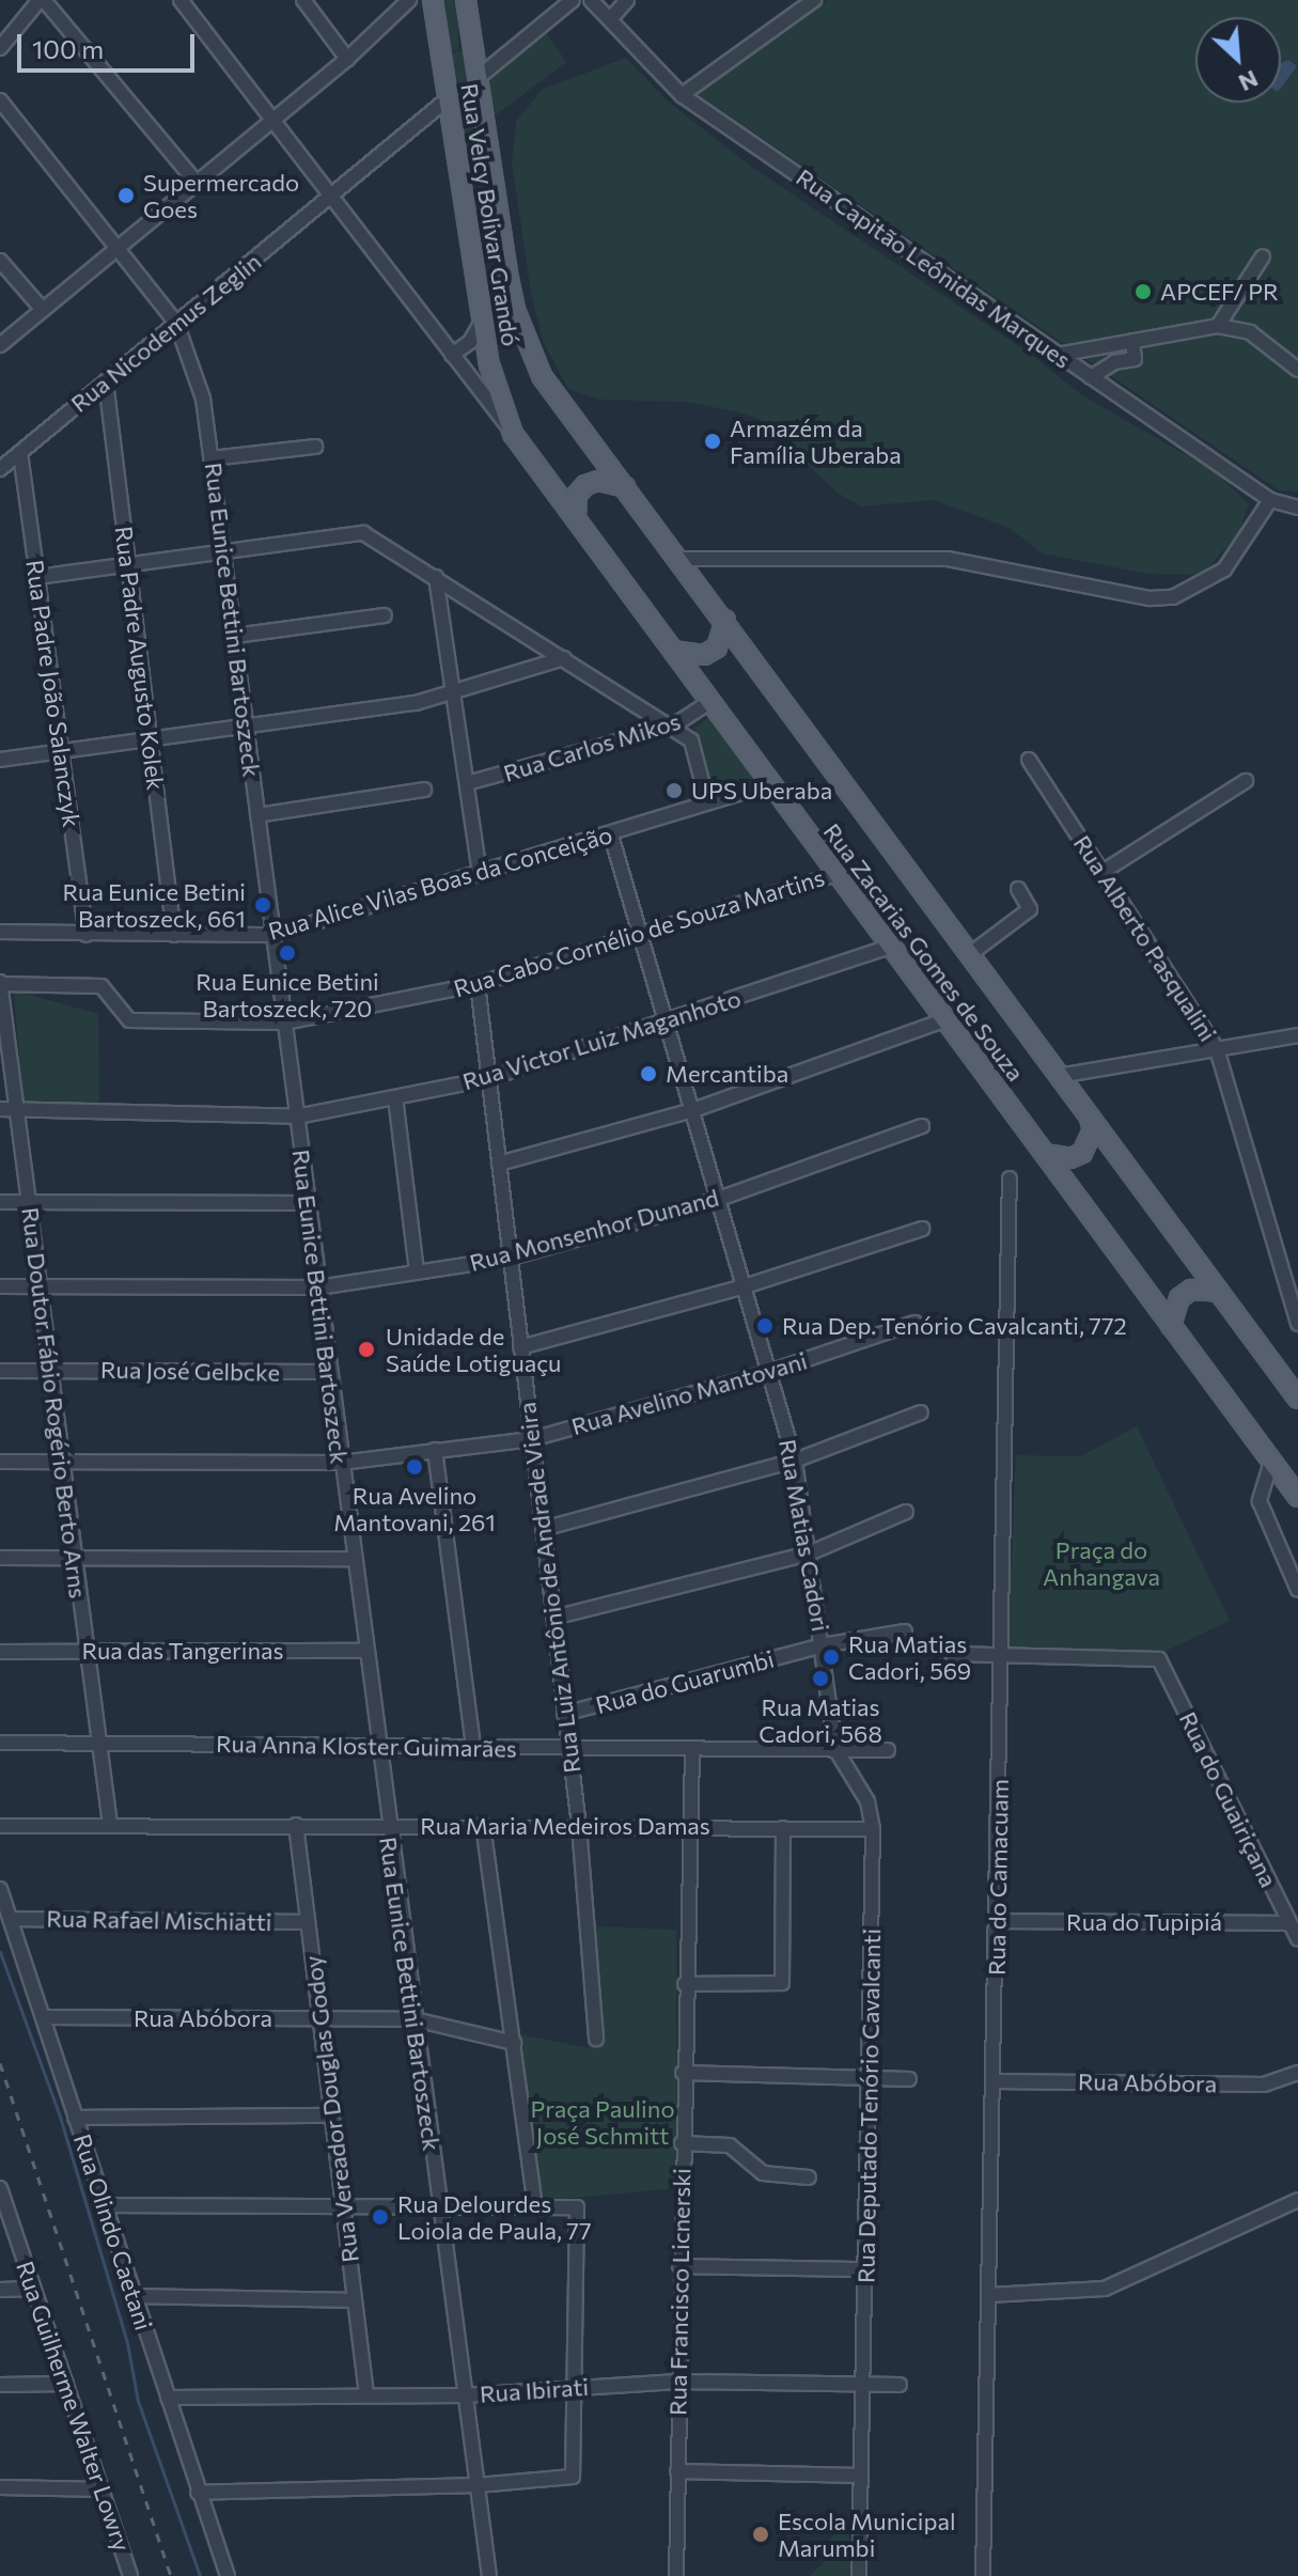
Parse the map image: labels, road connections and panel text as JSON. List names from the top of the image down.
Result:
{
  "streets": {
    "main road": ["Rua Velcy Bolivar Grandó", "Rua Zacarias Gomes de Souza"],
    "street": [
      "Rua Capitão Leônidas Marques",
      "Rua Nicodemus Zeglin",
      "Rua Eunice Bettini Bartoszeck",
      "Rua Padre Augusto Kolek",
      "Rua Padre João Salanczyk",
      "Rua Carlos Mikos",
      "Rua Alice Vilas Boas da Conceição",
      "Rua Cabo Cornélio de Souza Martins",
      "Rua Alberto Pasqualini",
      "Rua Victor Luiz Maganhoto",
      "Rua Monsenhor Dunand",
      "Rua José Gelbcke",
      "Rua Avelino Mantovani",
      "Rua Doutor Fábio Rogério Berto Arns",
      "Rua Matias Cadori",
      "Rua Luiz Antônio de Andrade Vieira",
      "Rua das Tangerinas",
      "Rua do Guarumbi",
      "Rua Anna Kloster Guimarães",
      "Rua do Guairiçana",
      "Rua Maria Medeiros Damas",
      "Rua do Camacuam",
      "Rua Rafael Mischiatti",
      "Rua do Tupipiá",
      "Rua Abóbora",
      "Rua Deputado Tenório Cavalcanti",
      "Rua Vereador Douglas Godoy",
      "Rua Olindo Caetani",
      "Rua Francisco Licnerski",
      "Rua Ibirati",
      "Rua Guilherme Walter Lowry"
    ]
  },
  "crossings": [
    ["Rua Velcy Bolivar Grandó", "Rua Nicodemus Zeglin"],
    ["Rua Velcy Bolivar Grandó", "Rua Zacarias Gomes de Souza"],
    ["Rua Nicodemus Zeglin", "Rua Eunice Bettini Bartoszeck"],
    ["Rua Nicodemus Zeglin", "Rua Padre Augusto Kolek"],
    ["Rua Nicodemus Zeglin", "Rua Padre João Salanczyk"],
    ["Rua Eunice Bettini Bartoszeck", "Rua Alice Vilas Boas da Conceição"],
    ["Rua Eunice Bettini Bartoszeck", "Rua Cabo Cornélio de Souza Martins"],
    ["Rua Eunice Bettini Bartoszeck", "Rua Victor Luiz Maganhoto"],
    ["Rua Eunice Bettini Bartoszeck", "Rua Monsenhor Dunand"],
    ["Rua Eunice Bettini Bartoszeck", "Rua José Gelbcke"],
    ["Rua Eunice Bettini Bartoszeck", "Rua Avelino Mantovani"],
    ["Rua Eunice Bettini Bartoszeck", "Rua das Tangerinas"],
    ["Rua Eunice Bettini Bartoszeck", "Rua Anna Kloster Guimarães"],
    ["Rua Eunice Bettini Bartoszeck", "Rua Maria Medeiros Damas"],
    ["Rua Eunice Bettini Bartoszeck", "Rua Abóbora"],
    ["Rua Eunice Bettini Bartoszeck", "Rua Ibirati"],
    ["Rua Padre Augusto Kolek", "Rua Alice Vilas Boas da Conceição"],
    ["Rua Padre João Salanczyk", "Rua Alice Vilas Boas da Conceição"],
    ["Rua Carlos Mikos", "Rua Zacarias Gomes de Souza"],
    ["Rua Alice Vilas Boas da Conceição", "Rua Zacarias Gomes de Souza"],
    ["Rua Alice Vilas Boas da Conceição", "Rua Matias Cadori"],
    ["Rua Cabo Cornélio de Souza Martins", "Rua Zacarias Gomes de Souza"],
    ["Rua Cabo Cornélio de Souza Martins", "Rua Doutor Fábio Rogério Berto Arns"],
    ["Rua Cabo Cornélio de Souza Martins", "Rua Matias Cadori"],
    ["Rua Cabo Cornélio de Souza Martins", "Rua Luiz Antônio de Andrade Vieira"],
    ["Rua Zacarias Gomes de Souza", "Rua Victor Luiz Maganhoto"],
    ["Rua Victor Luiz Maganhoto", "Rua Doutor Fábio Rogério Berto Arns"],
    ["Rua Victor Luiz Maganhoto", "Rua Matias Cadori"],
    ["Rua Victor Luiz Maganhoto", "Rua Luiz Antônio de Andrade Vieira"],
    ["Rua Monsenhor Dunand", "Rua Doutor Fábio Rogério Berto Arns"],
    ["Rua Monsenhor Dunand", "Rua Matias Cadori"],
    ["Rua Monsenhor Dunand", "Rua Luiz Antônio de Andrade Vieira"],
    ["Rua José Gelbcke", "Rua Doutor Fábio Rogério Berto Arns"],
    ["Rua Avelino Mantovani", "Rua Doutor Fábio Rogério Berto Arns"],
    ["Rua Avelino Mantovani", "Rua Matias Cadori"],
    ["Rua Avelino Mantovani", "Rua Luiz Antônio de Andrade Vieira"],
    ["Rua Doutor Fábio Rogério Berto Arns", "Rua das Tangerinas"],
    ["Rua Doutor Fábio Rogério Berto Arns", "Rua Anna Kloster Guimarães"],
    ["Rua Doutor Fábio Rogério Berto Arns", "Rua Maria Medeiros Damas"],
    ["Rua Matias Cadori", "Rua do Guarumbi"],
    ["Rua Matias Cadori", "Rua Deputado Tenório Cavalcanti"],
    ["Rua Luiz Antônio de Andrade Vieira", "Rua do Guarumbi"],
    ["Rua Luiz Antônio de Andrade Vieira", "Rua Anna Kloster Guimarães"],
    ["Rua Luiz Antônio de Andrade Vieira", "Rua Maria Medeiros Damas"],
    ["Rua do Guarumbi", "Rua Deputado Tenório Cavalcanti"],
    ["Rua Anna Kloster Guimarães", "Rua Deputado Tenório Cavalcanti"],
    ["Rua Anna Kloster Guimarães", "Rua Francisco Licnerski"],
    ["Rua do Guairiçana", "Rua do Camacuam"],
    ["Rua do Guairiçana", "Rua do Tupipiá"],
    ["Rua Maria Medeiros Damas", "Rua Deputado Tenório Cavalcanti"],
    ["Rua Maria Medeiros Damas", "Rua Vereador Douglas Godoy"],
    ["Rua Maria Medeiros Damas", "Rua Francisco Licnerski"],
    ["Rua do Camacuam", "Rua do Tupipiá"],
    ["Rua do Camacuam", "Rua Abóbora"],
    ["Rua Rafael Mischiatti", "Rua Vereador Douglas Godoy"],
    ["Rua Rafael Mischiatti", "Rua Olindo Caetani"],
    ["Rua Abóbora", "Rua Vereador Douglas Godoy"],
    ["Rua Abóbora", "Rua Olindo Caetani"],
    ["Rua Deputado Tenório Cavalcanti", "Rua Ibirati"],
    ["Rua Vereador Douglas Godoy", "Rua Ibirati"],
    ["Rua Olindo Caetani", "Rua Ibirati"],
    ["Rua Francisco Licnerski", "Rua Ibirati"]
  ],
  "parks": ["Praça do Anhangava", "Praça Paulino José Schmitt"],
  "places": [
    "Supermercado Goes",
    "APCEF/ PR",
    "Armazém da Família Uberaba",
    "UPS Uberaba",
    "Rua Eunice Betini Bartoszeck, 661",
    "Rua Eunice Betini Bartoszeck, 720",
    "Mercantiba",
    "Rua Dep. Tenório Cavalcanti, 772",
    "Unidade de Saúde Lotiguaçu",
    "Rua Avelino Mantovani, 261",
    "Rua Matias Cadori, 569",
    "Rua Matias Cadori, 568",
    "Rua Delourdes Loiola de Paula, 77",
    "Escola Municipal Marumbi"
  ],
  "scale_bar": "100 m",
  "north": "bottom right"
}
